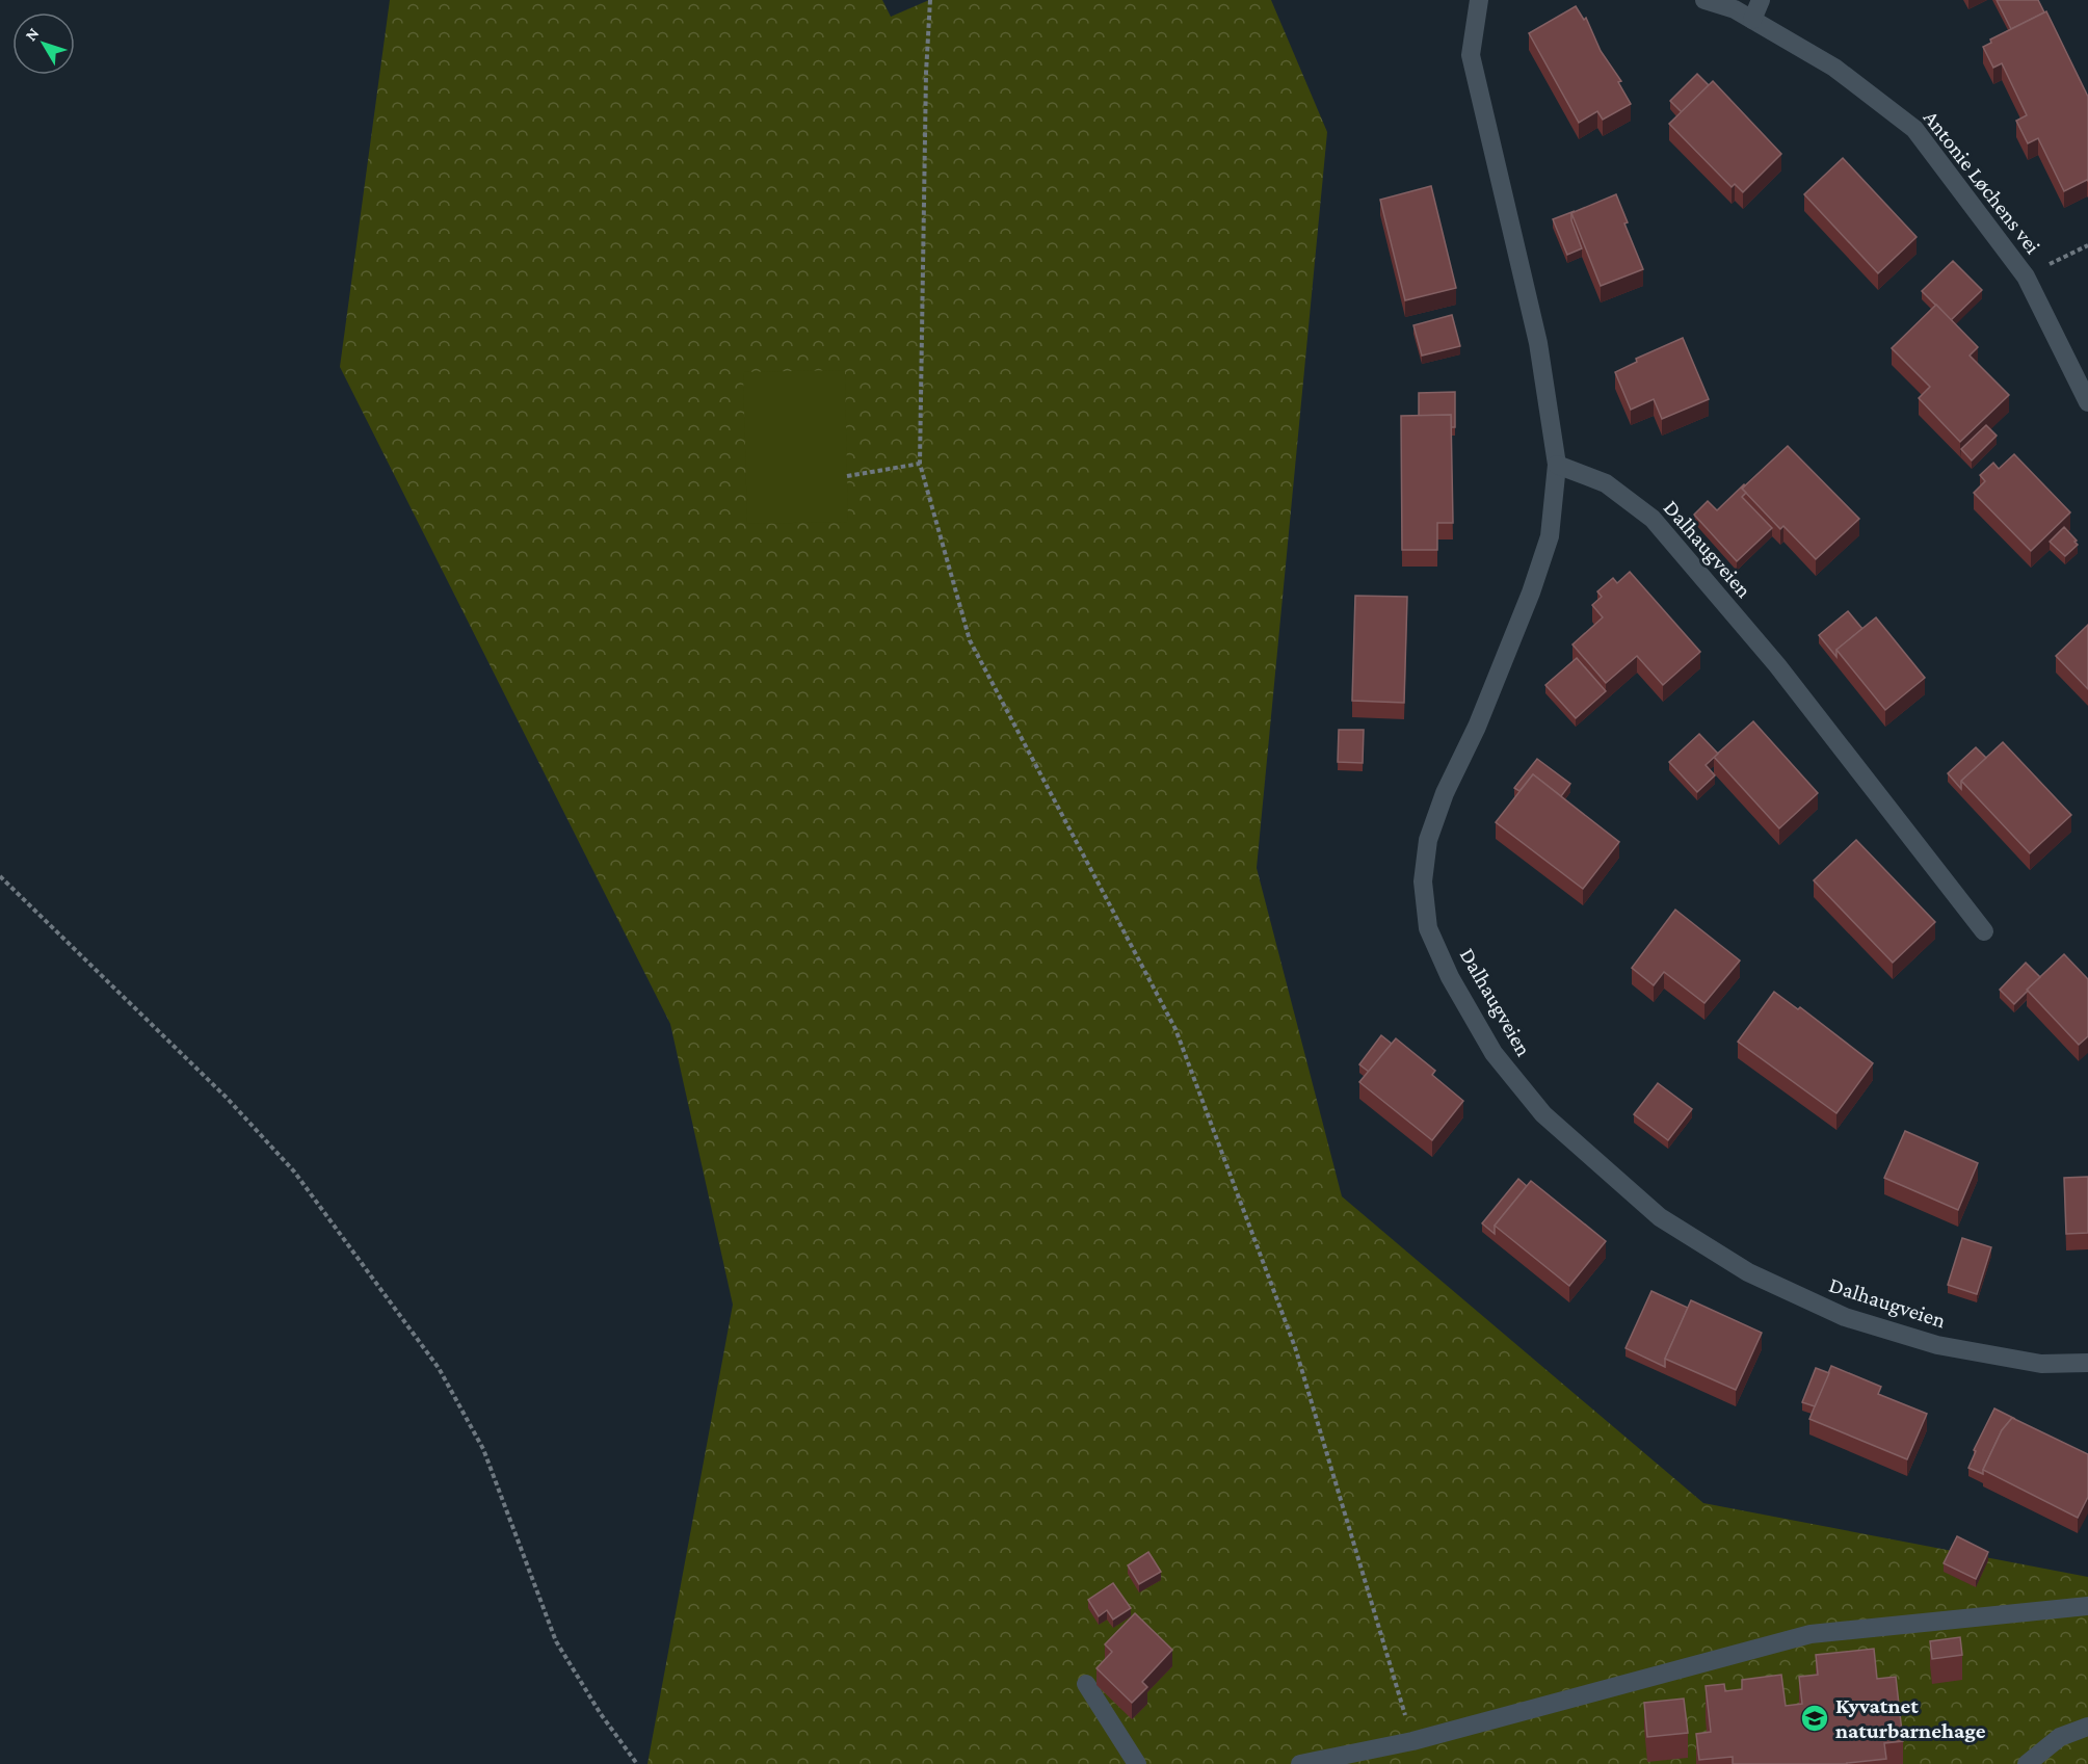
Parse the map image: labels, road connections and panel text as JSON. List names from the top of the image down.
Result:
{
  "streets": {
    "street": ["Antonie Løchens vei", "Dalhaugveien"]
  },
  "places": {
    "school or university": ["Kyvatnet naturbarnehage"]
  },
  "north": "top left"
}
